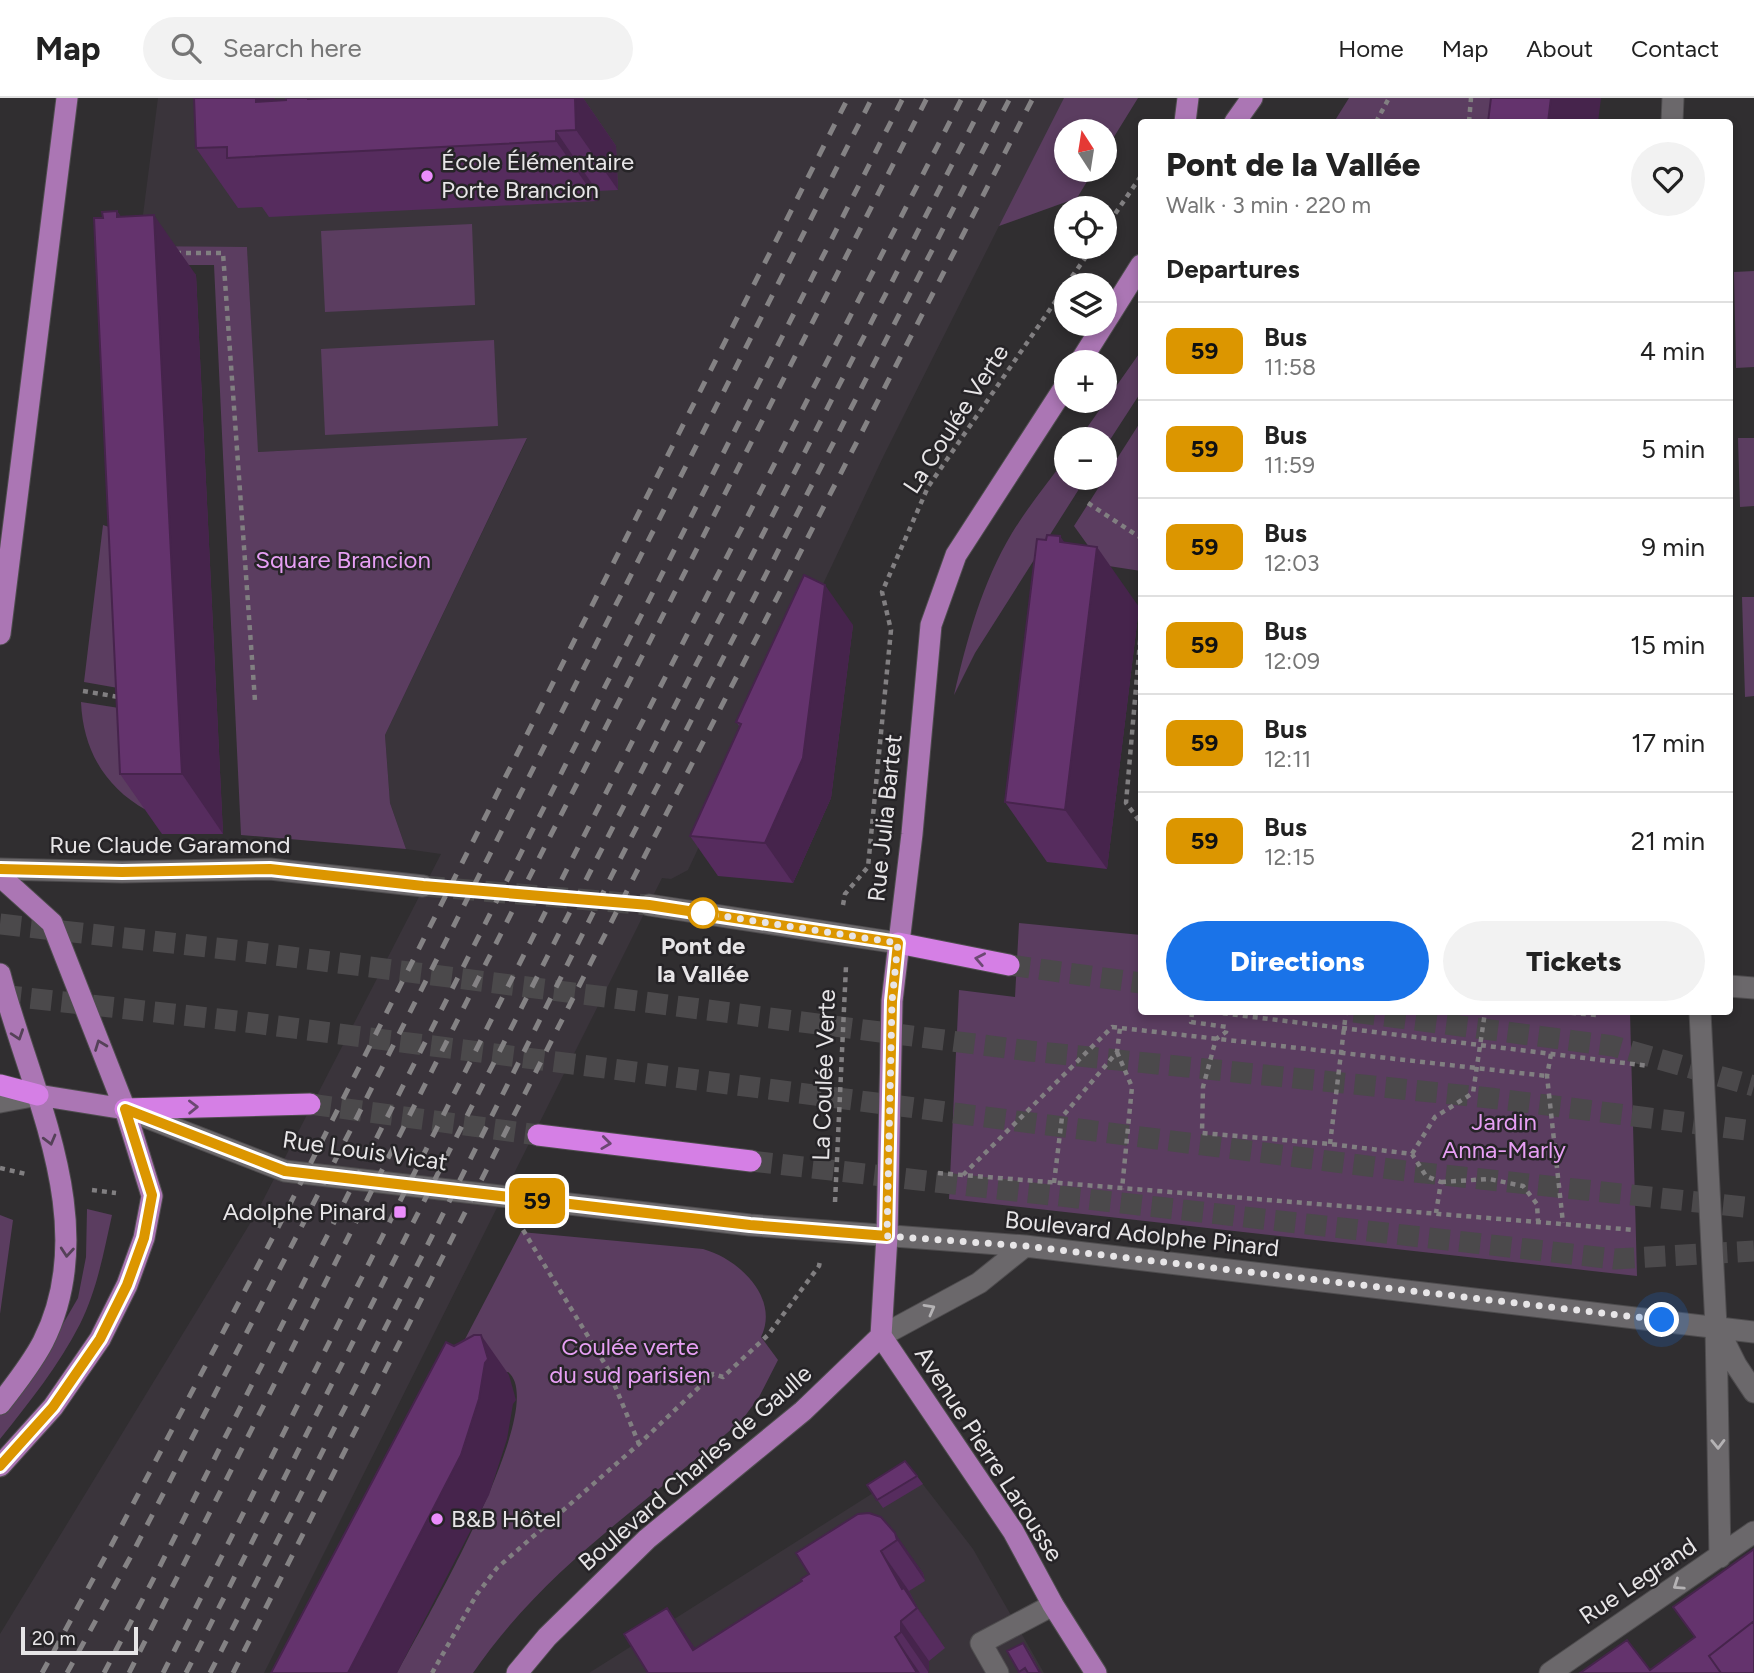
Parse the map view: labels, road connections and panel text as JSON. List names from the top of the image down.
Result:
{
  "streets": {
    "main road": ["Rue Julia Bartet", "Avenue Pierre Larousse", "Boulevard Charles de Gaulle"],
    "street": [
      "Rue Claude Garamond",
      "Rue Louis Vicat",
      "Boulevard Adolphe Pinard",
      "Rue Legrand"
    ],
    "path": ["La Coulée Verte"]
  },
  "crossings": [
    ["Rue Julia Bartet", "Boulevard Adolphe Pinard"],
    ["Rue Julia Bartet", "Avenue Pierre Larousse"],
    ["Rue Julia Bartet", "Boulevard Charles de Gaulle"],
    ["Rue Louis Vicat", "Boulevard Adolphe Pinard"],
    ["Avenue Pierre Larousse", "Boulevard Charles de Gaulle"]
  ],
  "one_way": ["Rue Legrand"],
  "parks": ["Square Brancion", "Jardin Anna-Marly", "Coulée verte du sud parisien"],
  "places": {
    "other": ["École Élémentaire Porte Brancion", "Pont de la Vallée", "B&B Hôtel"],
    "transit": ["Adolphe Pinard"]
  },
  "lines": ["bus line 59"],
  "scale_bar": "20 m",
  "north": "top",
  "page": {
    "header": "Map",
    "search": "Search here",
    "nav": [
      "Home",
      "Map",
      "About",
      "Contact"
    ],
    "on_map": "59",
    "map_buttons": ["+", "−"],
    "heading": [
      ["Pont de la Vallée", "Walk · 3 min · 220 m"],
      "Departures"
    ],
    "list": [
      {
        "mark": "59",
        "name": "Bus",
        "note": "11:58",
        "value": "4 min"
      },
      {
        "mark": "59",
        "name": "Bus",
        "note": "11:59",
        "value": "5 min"
      },
      {
        "mark": "59",
        "name": "Bus",
        "note": "12:03",
        "value": "9 min"
      },
      {
        "mark": "59",
        "name": "Bus",
        "note": "12:09",
        "value": "15 min"
      },
      {
        "mark": "59",
        "name": "Bus",
        "note": "12:11",
        "value": "17 min"
      },
      {
        "mark": "59",
        "name": "Bus",
        "note": "12:15",
        "value": "21 min"
      }
    ],
    "buttons": ["Directions", "Tickets"],
    "scale": "20 m"
  }
}
